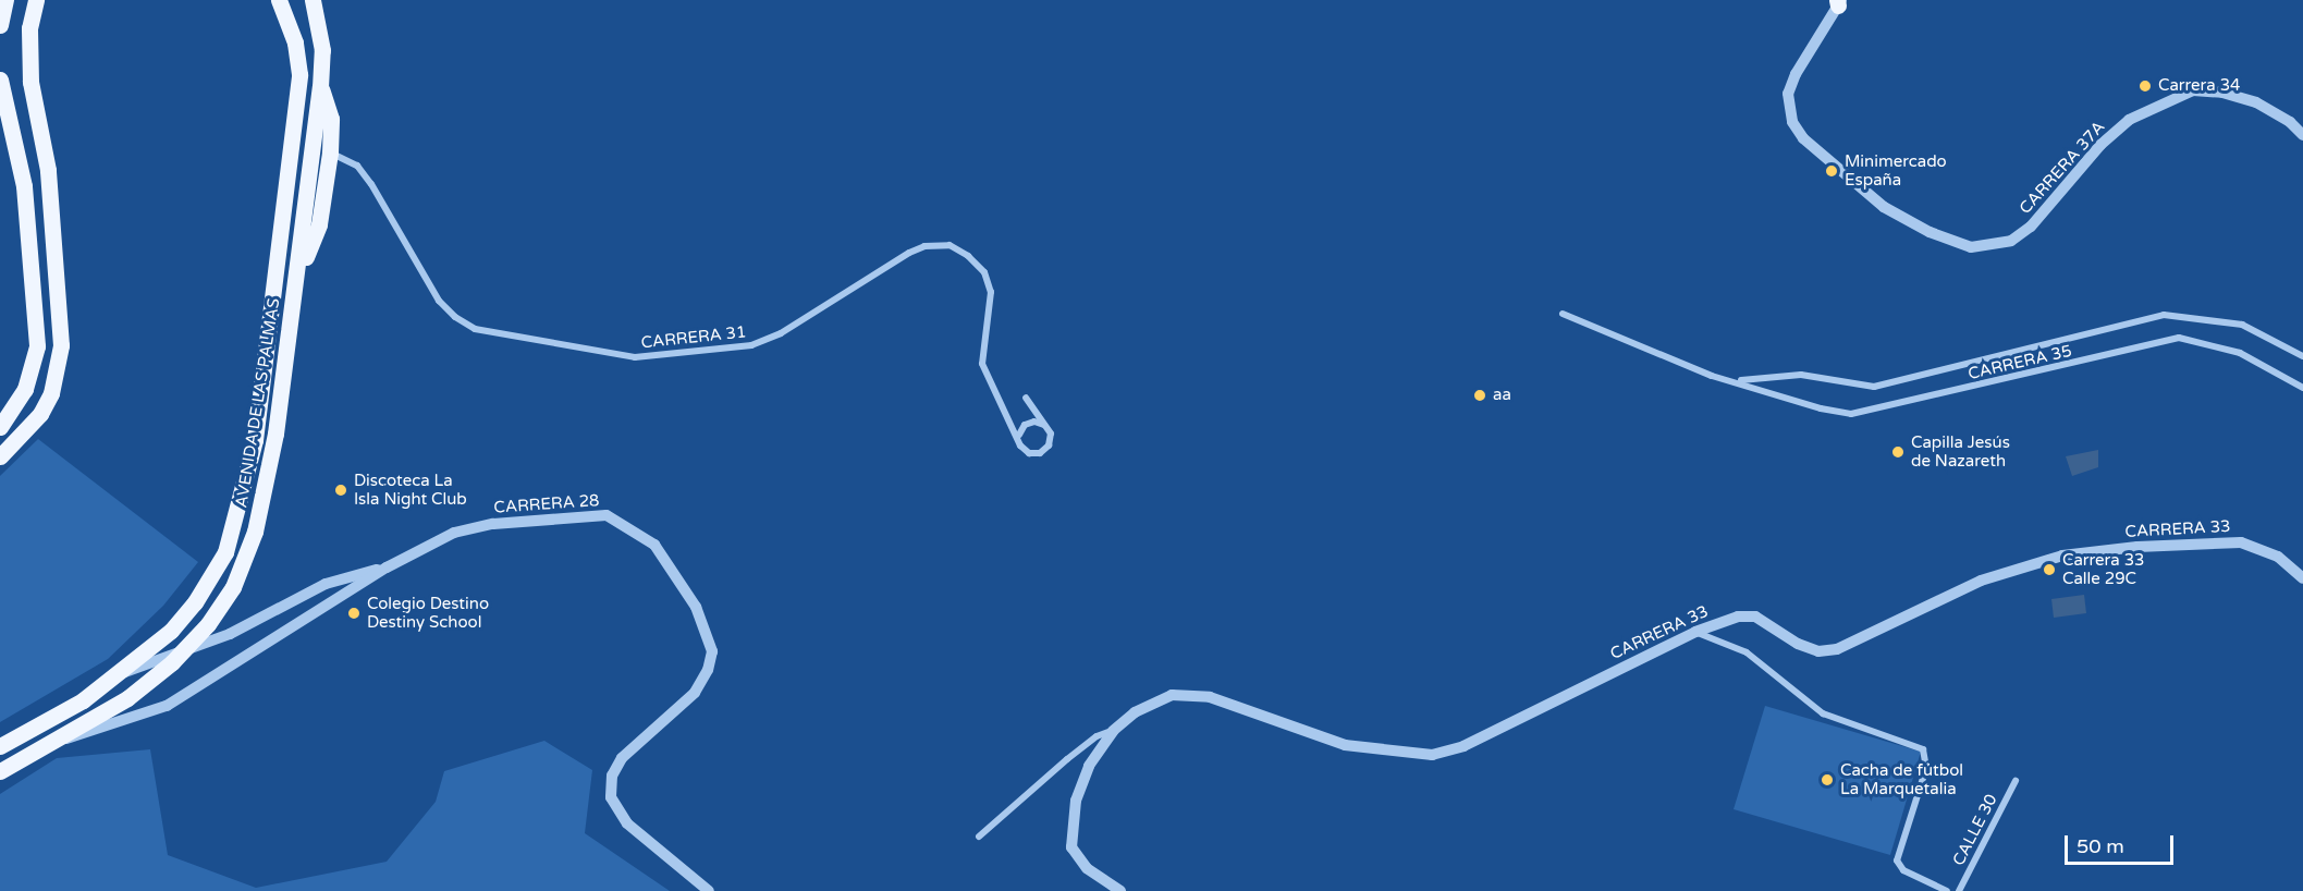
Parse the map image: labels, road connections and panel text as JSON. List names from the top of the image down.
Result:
{
  "streets": {
    "main road": ["AVENIDA DE LAS PALMAS"],
    "street": [
      "CARRERA 37A",
      "CARRERA 31",
      "CARRERA 35",
      "CARRERA 28",
      "CARRERA 33",
      "CALLE 30"
    ]
  },
  "crossings": [
    ["AVENIDA DE LAS PALMAS", "CARRERA 28"]
  ],
  "places": [
    "Carrera 34",
    "Minimercado España",
    "aa",
    "Capilla Jesús de Nazareth",
    "Discoteca La Isla Night Club",
    "Carrera 33 Calle 29C",
    "Colegio Destino Destiny School",
    "Cacha de fútbol La Marquetalia"
  ],
  "scale_bar": "50 m"
}
